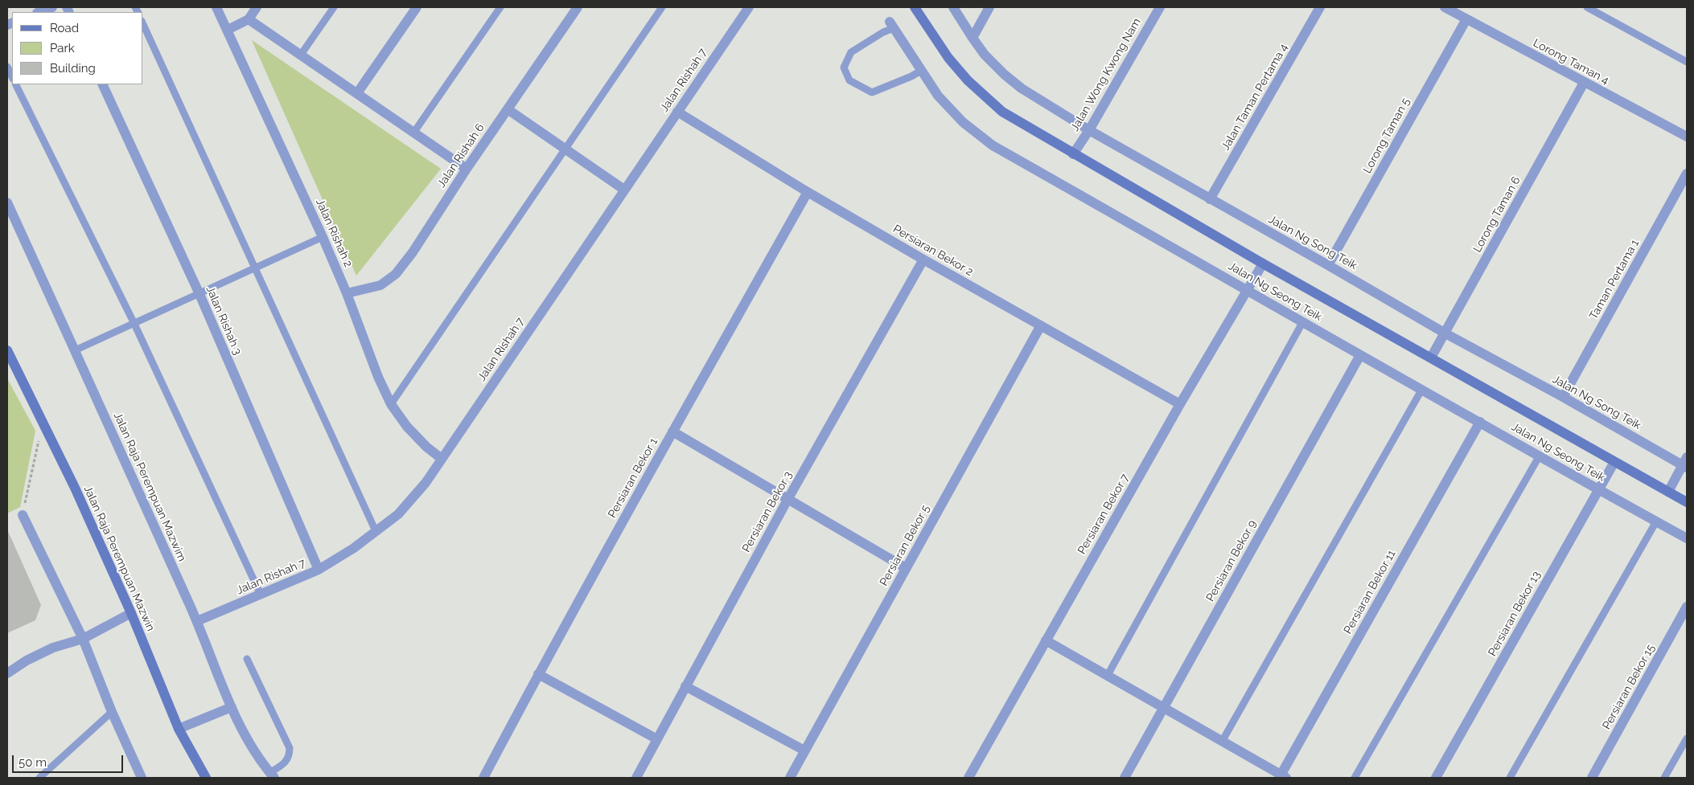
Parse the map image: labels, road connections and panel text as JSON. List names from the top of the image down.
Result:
{
  "streets": {
    "main road": ["Jalan Ng Seong Teik", "Jalan Raja Perempuan Mazwin"],
    "street": [
      "Lorong Taman 4",
      "Jalan Wong Kwong Nam",
      "Jalan Rishah 7",
      "Jalan Taman Pertama 4",
      "Lorong Taman 5",
      "Jalan Rishah 6",
      "Lorong Taman 6",
      "Jalan Rishah 2",
      "Jalan Ng Song Teik",
      "Persiaran Bekor 2",
      "Taman Pertama 1",
      "Jalan Rishah 3",
      "Persiaran Bekor 1",
      "Jalan Raja Perempuan Mazwim",
      "Persiaran Bekor 3",
      "Persiaran Bekor 7",
      "Persiaran Bekor 5",
      "Persiaran Bekor 9",
      "Persiaran Bekor 11",
      "Persiaran Bekor 13",
      "Persiaran Bekor 15"
    ]
  },
  "crossings": [
    ["Lorong Taman 4", "Lorong Taman 5"],
    ["Lorong Taman 4", "Lorong Taman 6"],
    ["Jalan Wong Kwong Nam", "Jalan Ng Song Teik"],
    ["Jalan Wong Kwong Nam", "Jalan Ng Seong Teik"],
    ["Jalan Rishah 7", "Jalan Rishah 2"],
    ["Jalan Rishah 7", "Persiaran Bekor 2"],
    ["Jalan Rishah 7", "Jalan Rishah 3"],
    ["Jalan Rishah 7", "Jalan Raja Perempuan Mazwim"],
    ["Jalan Taman Pertama 4", "Jalan Ng Song Teik"],
    ["Lorong Taman 5", "Jalan Ng Song Teik"],
    ["Jalan Rishah 6", "Jalan Rishah 2"],
    ["Lorong Taman 6", "Jalan Ng Song Teik"],
    ["Lorong Taman 6", "Jalan Ng Seong Teik"],
    ["Jalan Ng Song Teik", "Taman Pertama 1"],
    ["Persiaran Bekor 2", "Persiaran Bekor 1"],
    ["Persiaran Bekor 2", "Persiaran Bekor 3"],
    ["Persiaran Bekor 2", "Persiaran Bekor 7"],
    ["Persiaran Bekor 2", "Persiaran Bekor 5"],
    ["Jalan Ng Seong Teik", "Persiaran Bekor 7"],
    ["Jalan Ng Seong Teik", "Persiaran Bekor 9"],
    ["Jalan Ng Seong Teik", "Persiaran Bekor 11"],
    ["Jalan Ng Seong Teik", "Persiaran Bekor 13"]
  ],
  "legend": ["Road", "Park", "Building"],
  "scale_bar": "50 m"
}
